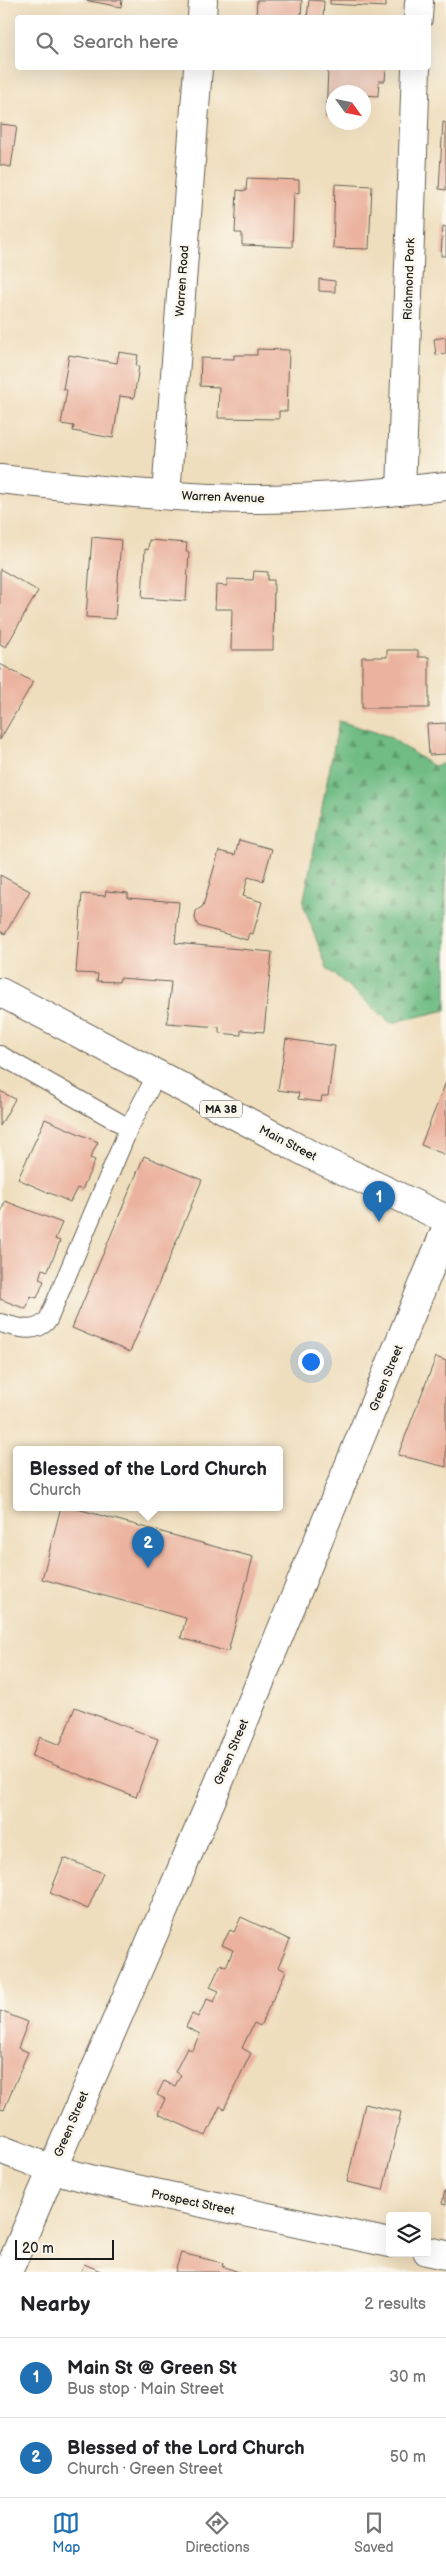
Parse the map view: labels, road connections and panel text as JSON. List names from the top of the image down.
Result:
{
  "streets": {
    "street": [
      "Richmond Park",
      "Warren Road",
      "Warren Avenue",
      "MA 38",
      "Main Street",
      "Green Street",
      "Prospect Street"
    ]
  },
  "crossings": [
    ["Richmond Park", "Warren Avenue"],
    ["Warren Road", "Warren Avenue"],
    ["Green Street", "Prospect Street"]
  ],
  "scale_bar": "20 m",
  "north": "bottom right",
  "page": {
    "search": "Search here",
    "pins": ["1", "2"],
    "popup": ["Blessed of the Lord Church", "Church"],
    "scale": "20 m",
    "heading": ["Nearby", "2 results"],
    "list": [
      {
        "mark": "1",
        "name": "Main St @ Green St",
        "note": "Bus stop · Main Street",
        "value": "30 m"
      },
      {
        "mark": "2",
        "name": "Blessed of the Lord Church",
        "note": "Church · Green Street",
        "value": "50 m"
      }
    ],
    "nav": ["Map", "Directions", "Saved"]
  }
}
